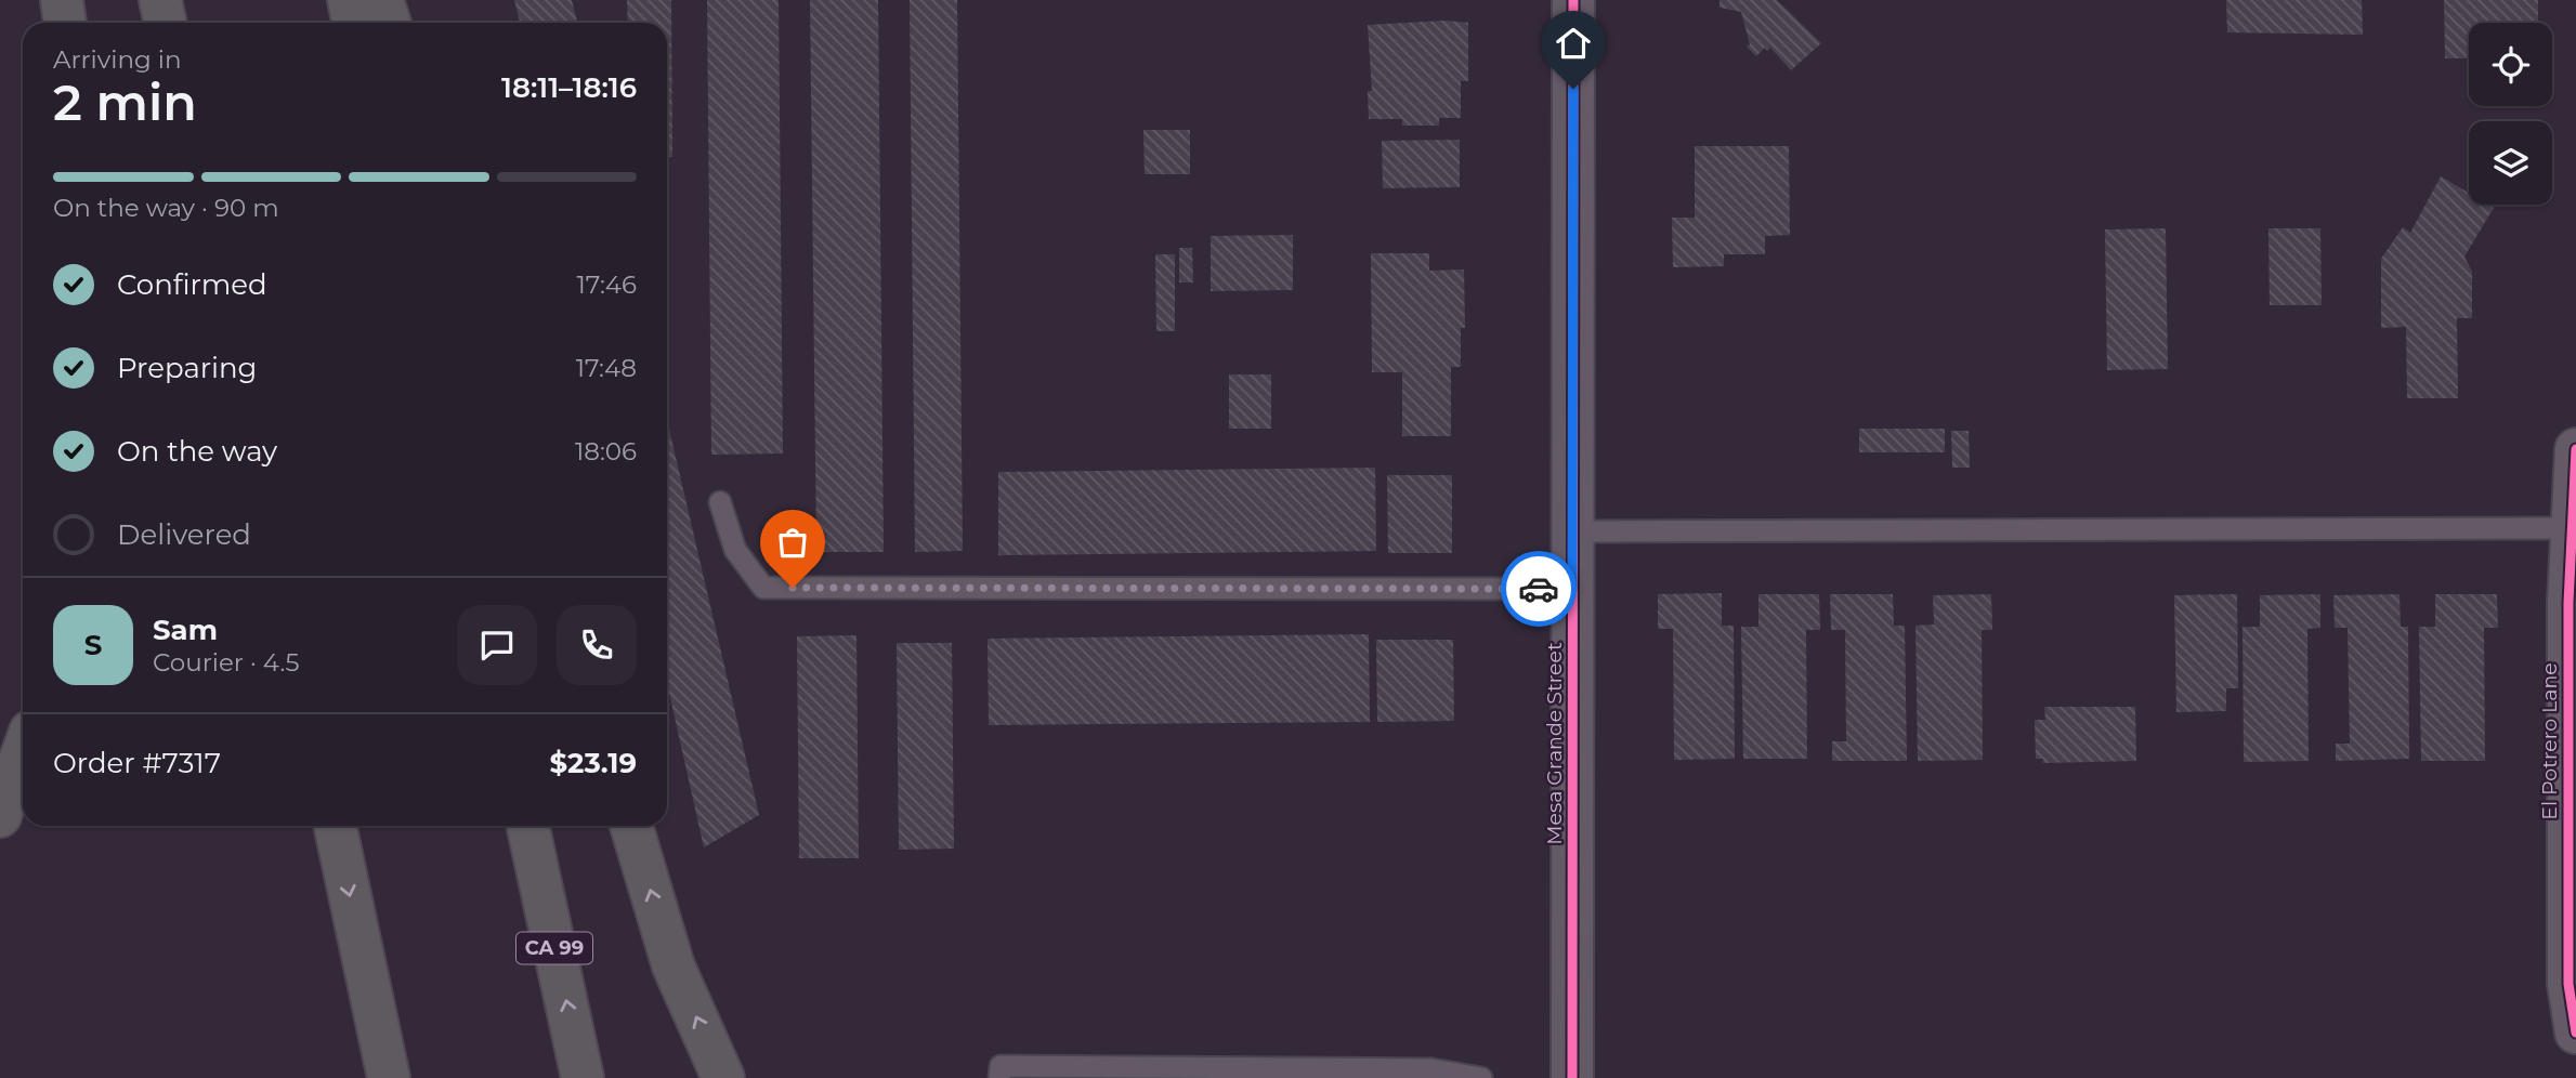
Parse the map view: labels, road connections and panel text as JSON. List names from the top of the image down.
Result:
{
  "streets": {
    "highway": ["CA 99"],
    "street": ["El Potrero Lane", "Mesa Grande Street"]
  },
  "page": {
    "heading": ["2 min", "Arriving in", "18:11–18:16"],
    "panel": [
      "Sam",
      "Courier · 4.5",
      "Order #7317",
      "$23.19"
    ],
    "bar": "On the way · 90 m",
    "list": [
      ["Confirmed", "17:46"],
      ["Preparing", "17:48"],
      ["On the way", "18:06"],
      "Delivered"
    ],
    "round": "S"
  }
}
